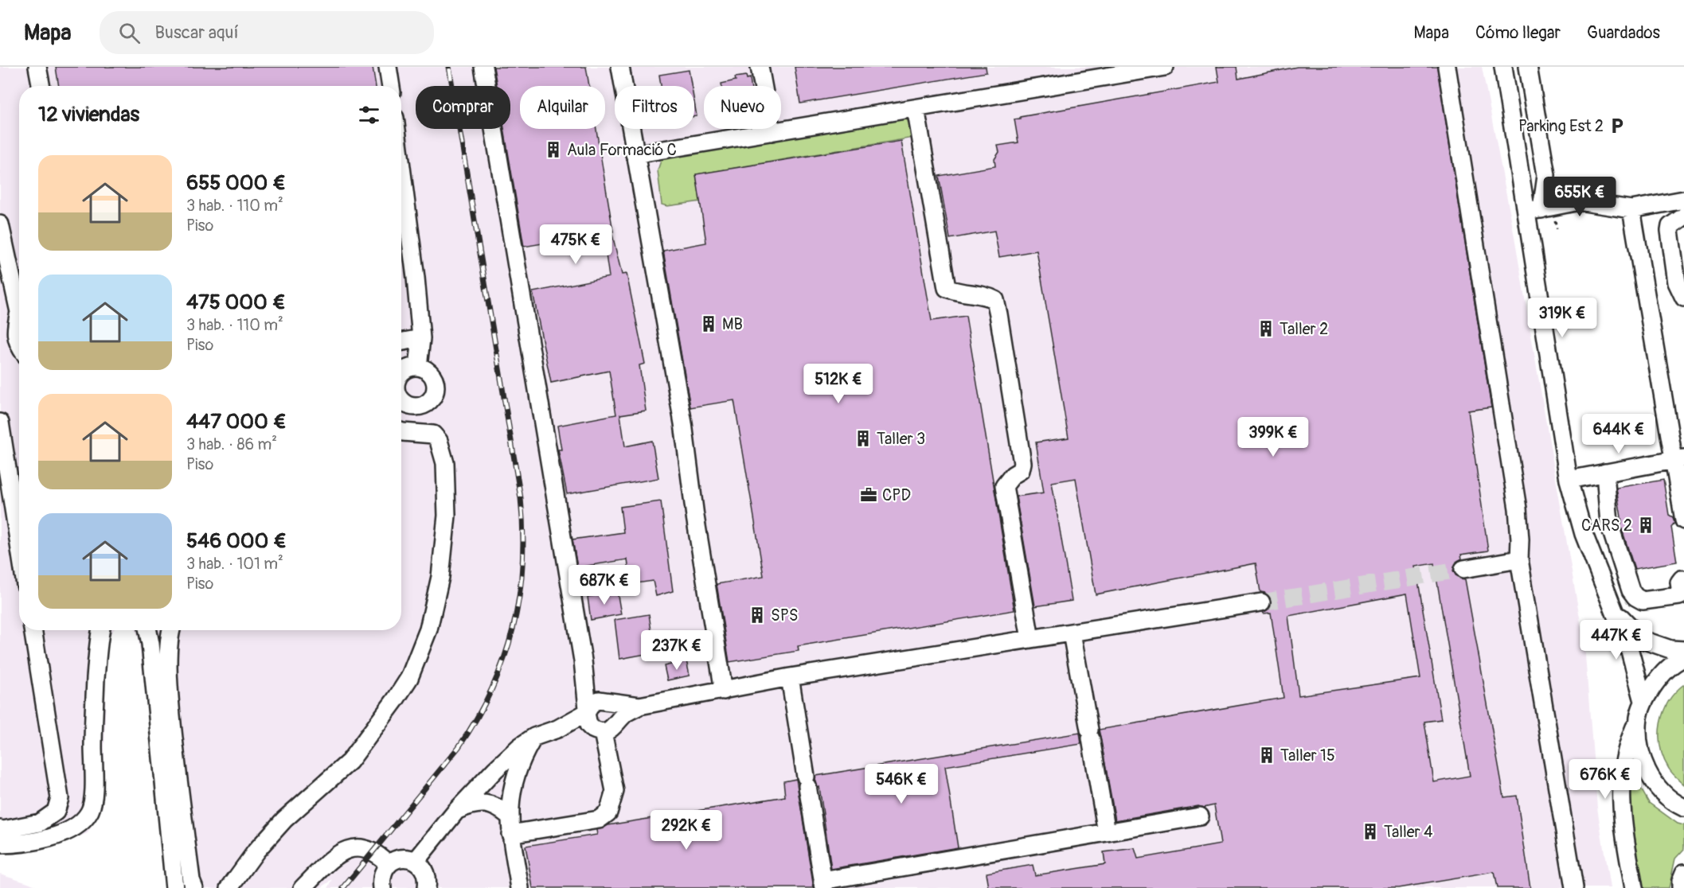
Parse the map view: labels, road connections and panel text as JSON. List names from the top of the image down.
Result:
{
  "places": {
    "parking": ["Parking Est 2"],
    "building": [
      "Aula Formació C",
      "MB",
      "Taller 2",
      "Taller 3",
      "CARS 2",
      "SPS",
      "Taller 15",
      "Taller 4"
    ],
    "office": ["CPD"]
  },
  "page": {
    "header": "Mapa",
    "search": "Buscar aquí",
    "nav": ["Mapa", "Cómo llegar", "Guardados"],
    "chip": [
      "Comprar",
      "Alquilar",
      "Filtros",
      "Nuevo"
    ],
    "heading": "12 viviendas",
    "list": [
      {
        "name": "655 000 €",
        "note": "3 hab. · 110 m² · Piso"
      },
      {
        "name": "475 000 €",
        "note": "3 hab. · 110 m² · Piso"
      },
      {
        "name": "447 000 €",
        "note": "3 hab. · 86 m² · Piso"
      },
      {
        "name": "546 000 €",
        "note": "3 hab. · 101 m² · Piso"
      }
    ],
    "price": [
      "655K €",
      "475K €",
      "319K €",
      "512K €",
      "644K €",
      "399K €",
      "687K €",
      "447K €",
      "237K €",
      "676K €",
      "546K €",
      "292K €"
    ]
  }
}
